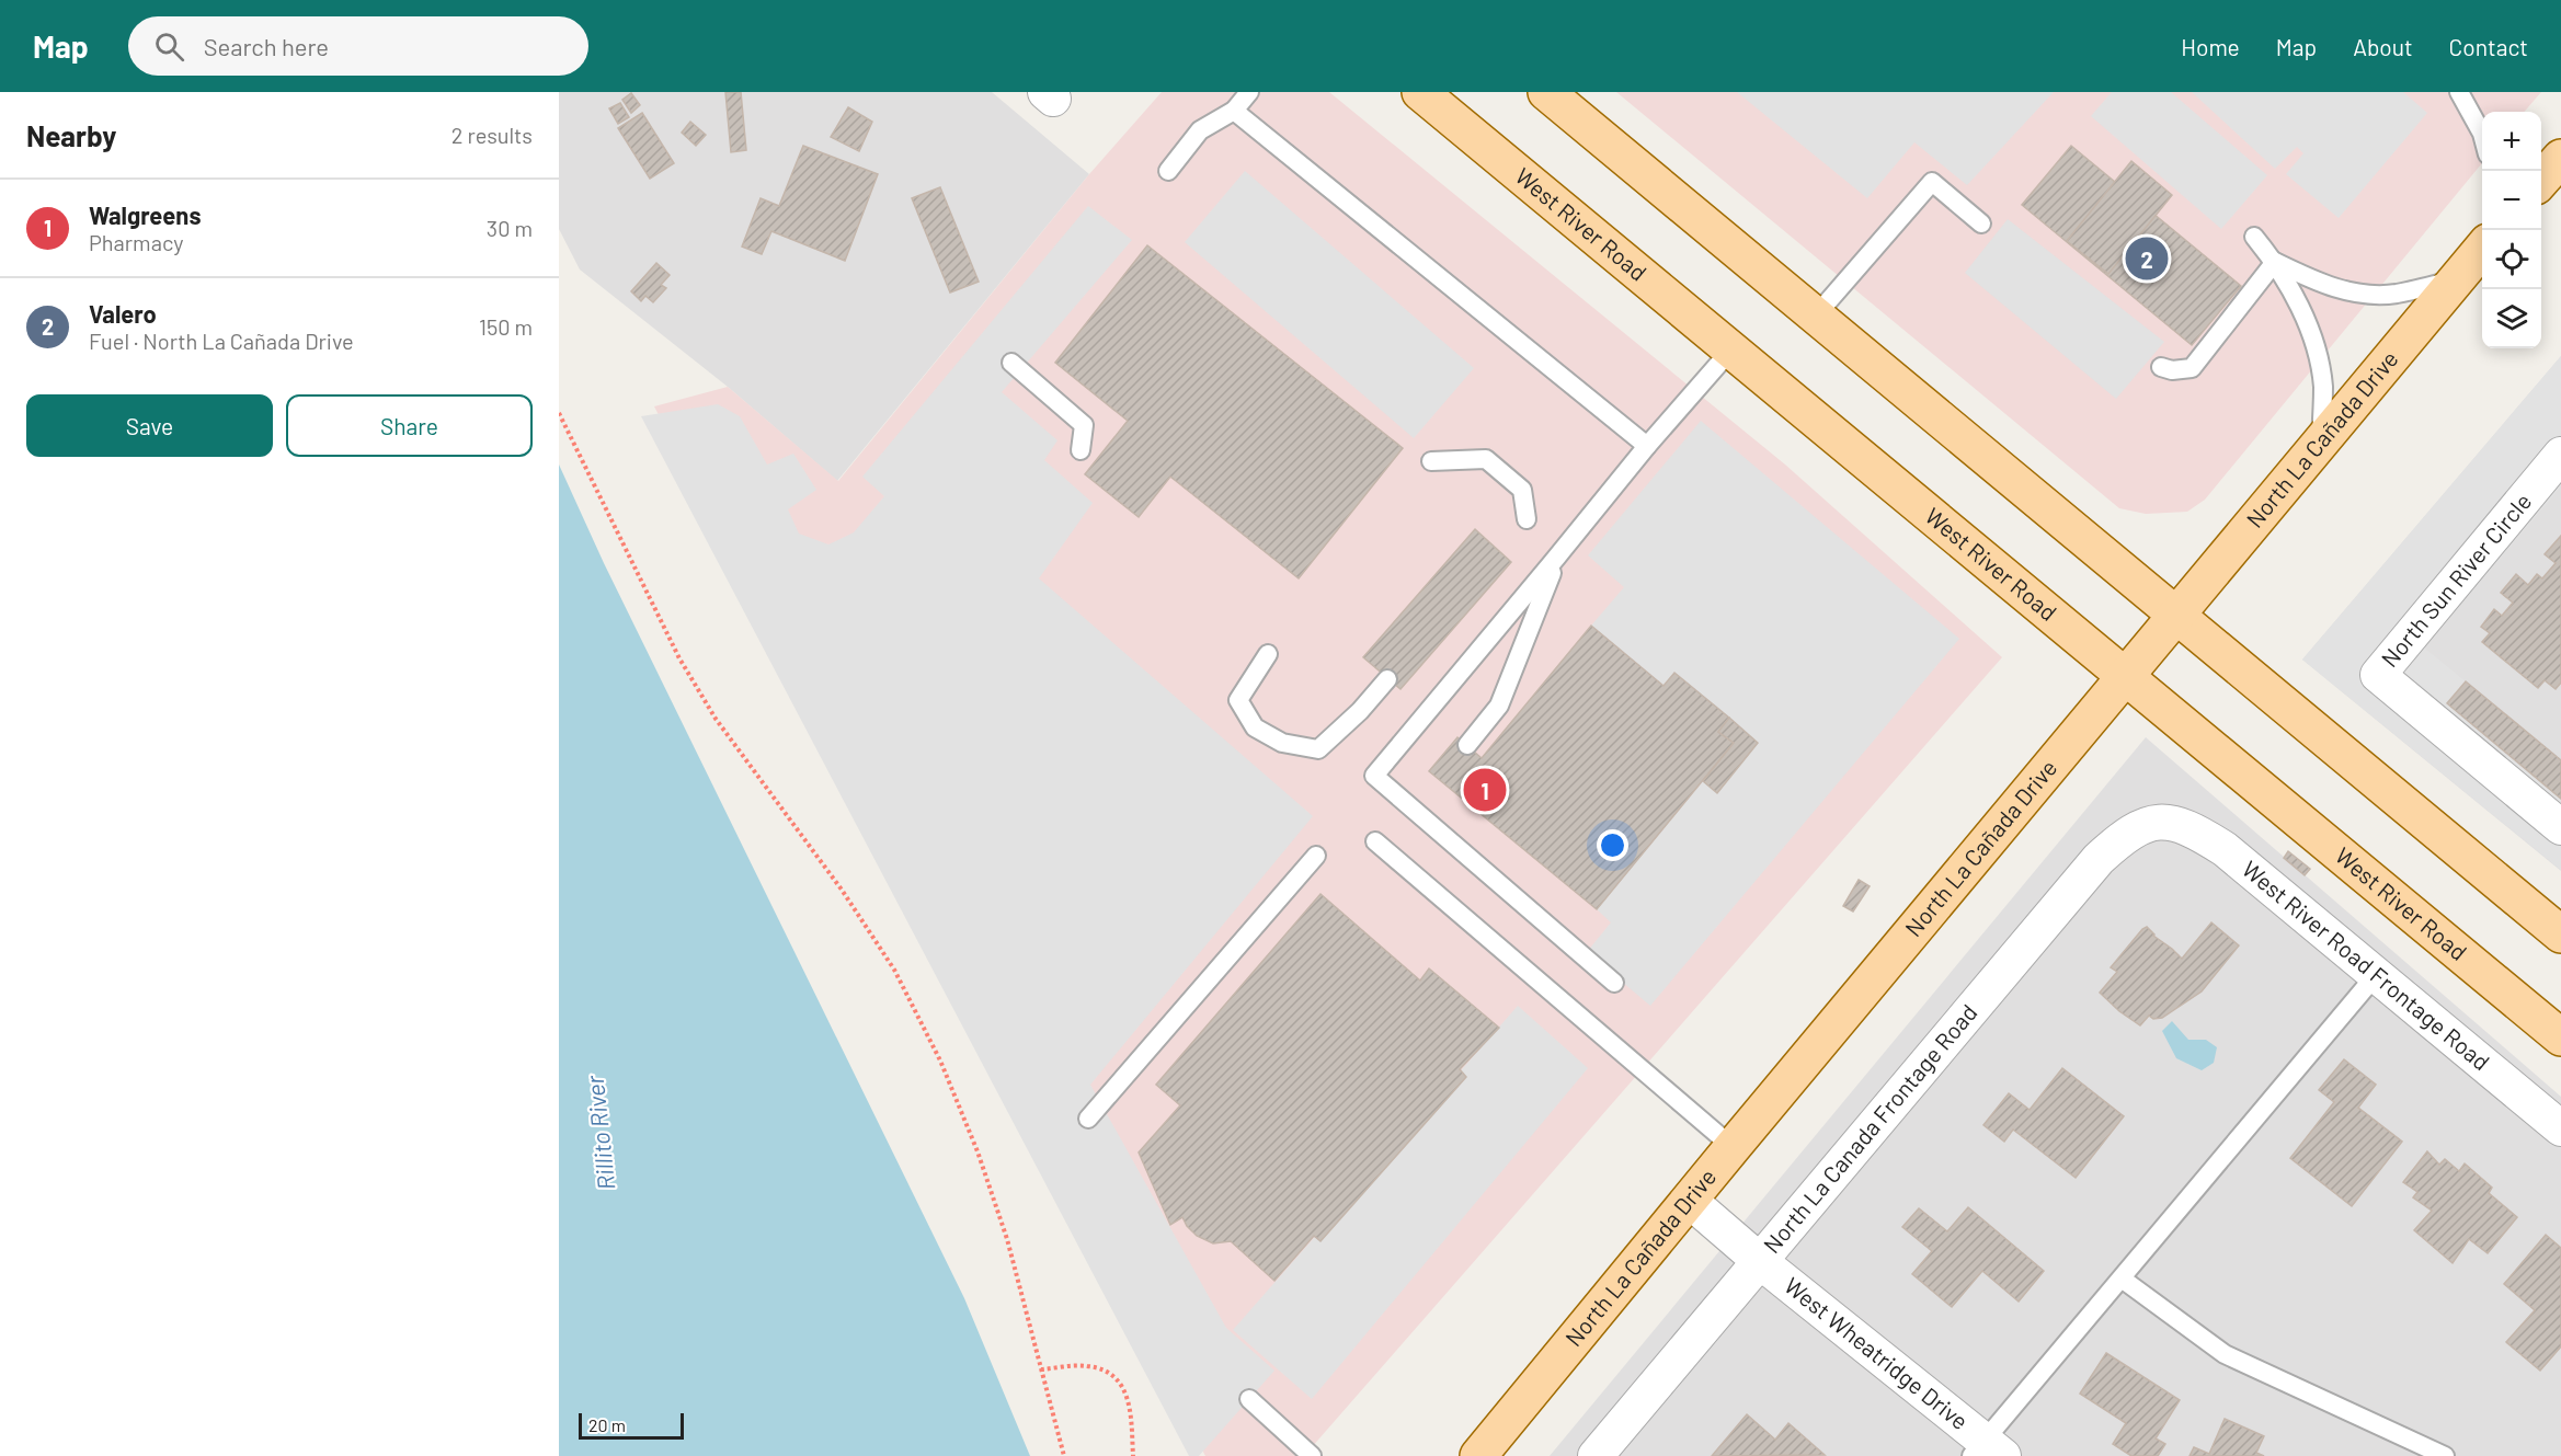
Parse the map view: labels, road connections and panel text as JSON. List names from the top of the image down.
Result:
{
  "streets": {
    "main road": ["West River Road", "North La Cañada Drive"],
    "street": [
      "North Sun River Circle",
      "West River Road Frontage Road",
      "North La Canada Frontage Road",
      "West Wheatridge Drive"
    ]
  },
  "crossings": [
    ["West River Road", "North La Cañada Drive"],
    ["North La Cañada Drive", "West Wheatridge Drive"],
    ["West River Road Frontage Road", "North La Canada Frontage Road"],
    ["North La Canada Frontage Road", "West Wheatridge Drive"]
  ],
  "water": ["Rillito River"],
  "scale_bar": "20 m",
  "page": {
    "header": "Map",
    "search": "Search here",
    "nav": [
      "Home",
      "Map",
      "About",
      "Contact"
    ],
    "heading": ["Nearby", "2 results"],
    "map_buttons": ["+", "−"],
    "list": [
      {
        "mark": "1",
        "name": "Walgreens",
        "note": "Pharmacy",
        "value": "30 m"
      },
      {
        "mark": "2",
        "name": "Valero",
        "note": "Fuel · North La Cañada Drive",
        "value": "150 m"
      }
    ],
    "pins": ["2", "1"],
    "buttons": ["Save", "Share"],
    "scale": "20 m"
  }
}
